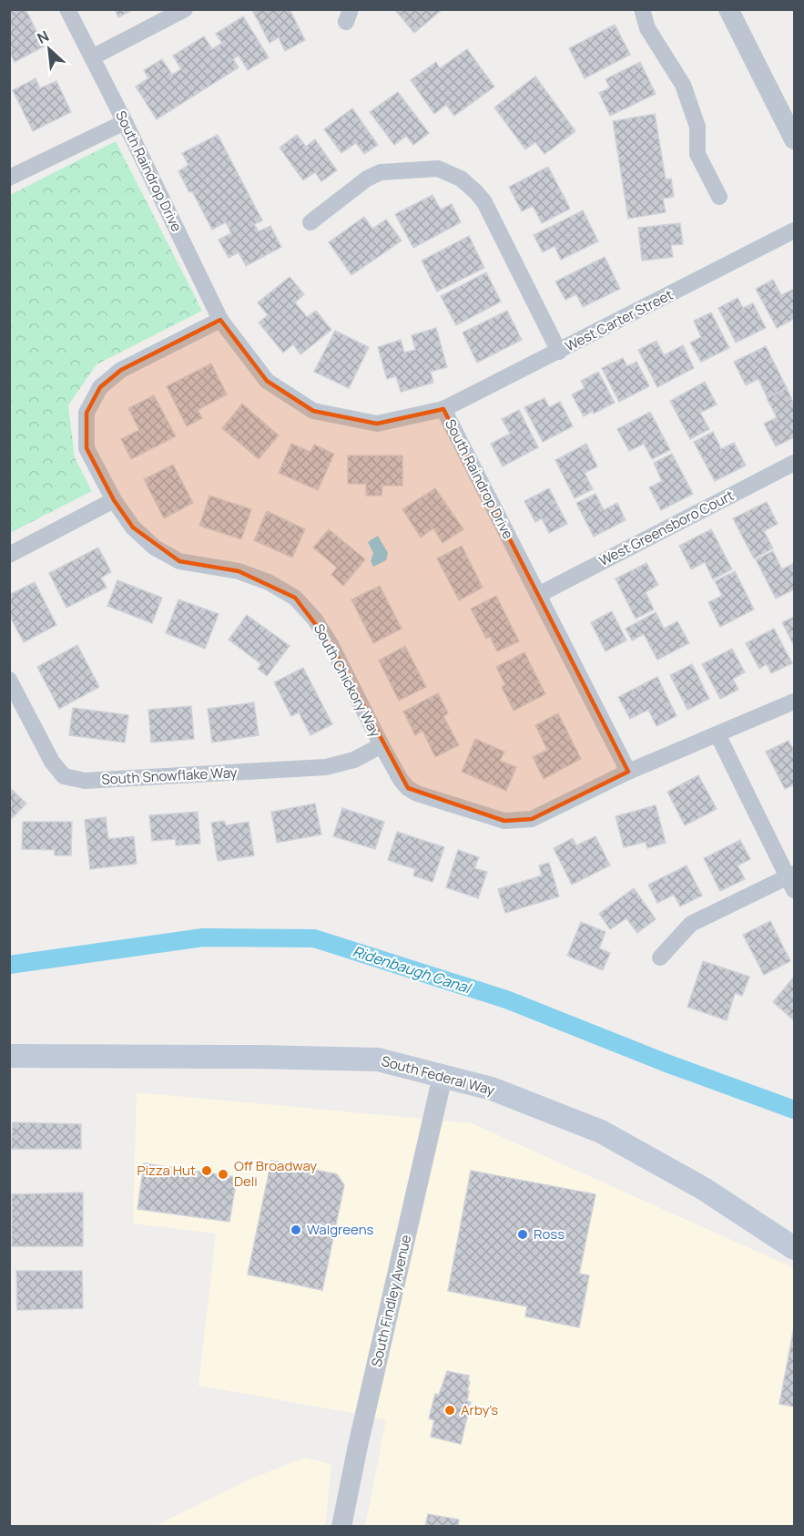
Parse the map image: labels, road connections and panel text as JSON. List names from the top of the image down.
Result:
{
  "streets": {
    "main road": ["South Federal Way"],
    "street": [
      "South Raindrop Drive",
      "West Carter Street",
      "West Greensboro Court",
      "South Chickory Way",
      "South Snowflake Way",
      "South Findley Avenue"
    ]
  },
  "crossings": [
    ["South Raindrop Drive", "West Carter Street"],
    ["South Raindrop Drive", "West Greensboro Court"],
    ["South Raindrop Drive", "South Chickory Way"],
    ["South Chickory Way", "South Snowflake Way"],
    ["South Federal Way", "South Findley Avenue"]
  ],
  "water": ["Ridenbaugh Canal"],
  "places": [
    "Pizza Hut",
    "Off Broadway Deli",
    "Walgreens",
    "Ross",
    "Arby's"
  ],
  "north": "top left"
}
